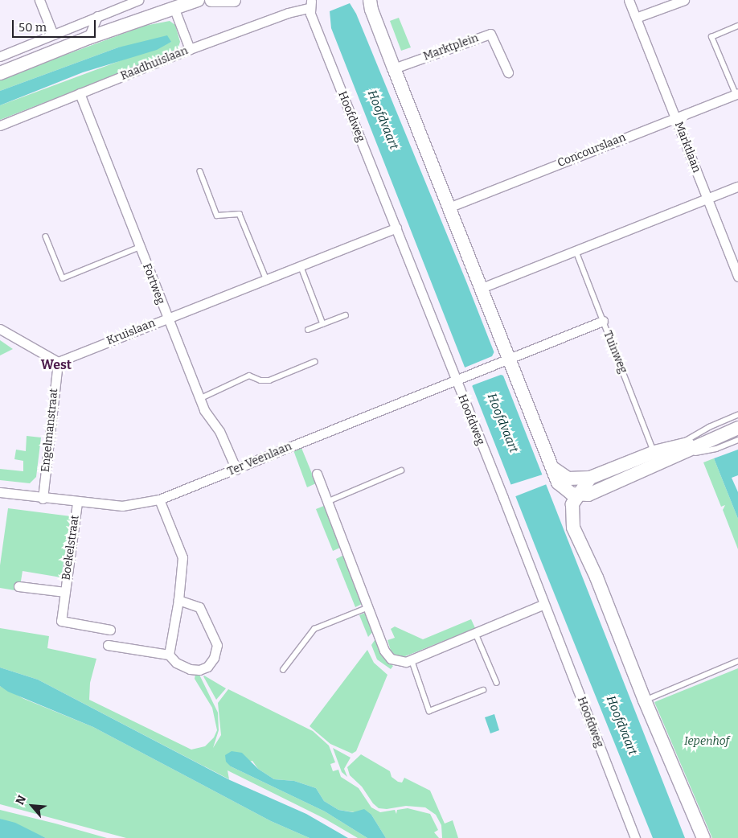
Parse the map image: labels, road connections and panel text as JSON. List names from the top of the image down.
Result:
{
  "streets": {
    "street": [
      "Marktplein",
      "Raadhuislaan",
      "Hoofdweg",
      "Marktlaan",
      "Concourslaan",
      "Fortweg",
      "Kruislaan",
      "Engelmanstraat",
      "Ter Veenlaan",
      "Boekelstraat"
    ],
    "lane": ["Tuinweg"]
  },
  "crossings": [
    ["Raadhuislaan", "Hoofdweg"],
    ["Raadhuislaan", "Fortweg"],
    ["Hoofdweg", "Kruislaan"],
    ["Hoofdweg", "Ter Veenlaan"],
    ["Marktlaan", "Concourslaan"],
    ["Fortweg", "Kruislaan"],
    ["Fortweg", "Ter Veenlaan"],
    ["Kruislaan", "Engelmanstraat"],
    ["Tuinweg", "Ter Veenlaan"],
    ["Engelmanstraat", "Ter Veenlaan"],
    ["Ter Veenlaan", "Boekelstraat"]
  ],
  "districts": ["West"],
  "water": ["Hoofdvaart"],
  "parks": ["Iepenhof"],
  "scale_bar": "50 m",
  "north": "top left"
}
